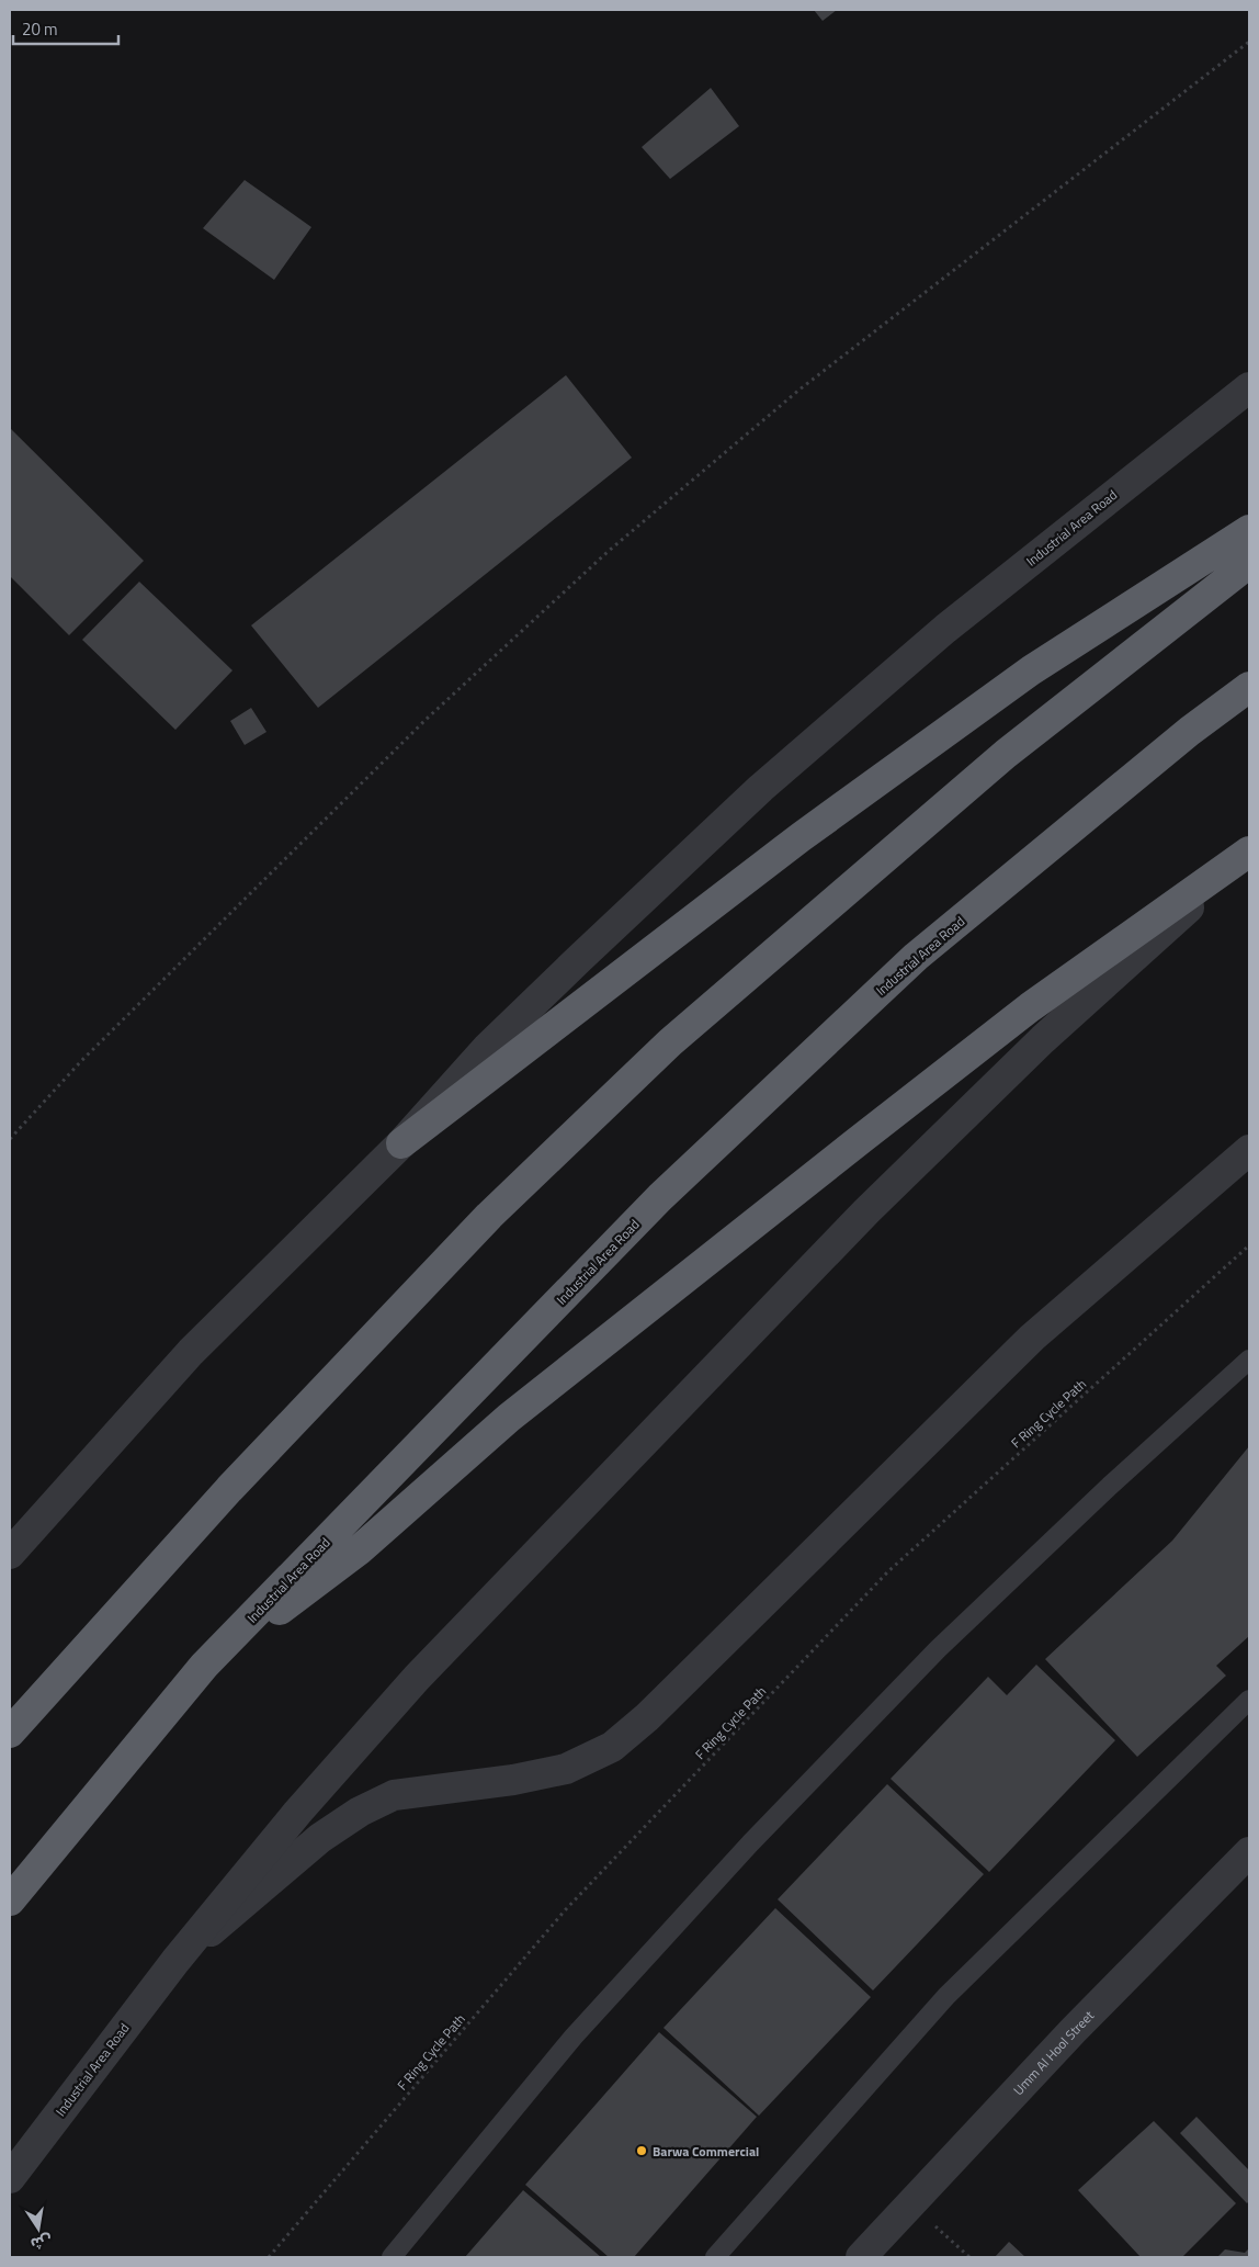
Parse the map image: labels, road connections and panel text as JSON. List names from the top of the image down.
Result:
{
  "streets": {
    "highway": ["Industrial Area Road"],
    "street": ["Umm Al Hool Street"],
    "path": ["F Ring Cycle Path"]
  },
  "places": ["Barwa Commercial"],
  "scale_bar": "20 m",
  "north": "bottom"
}
